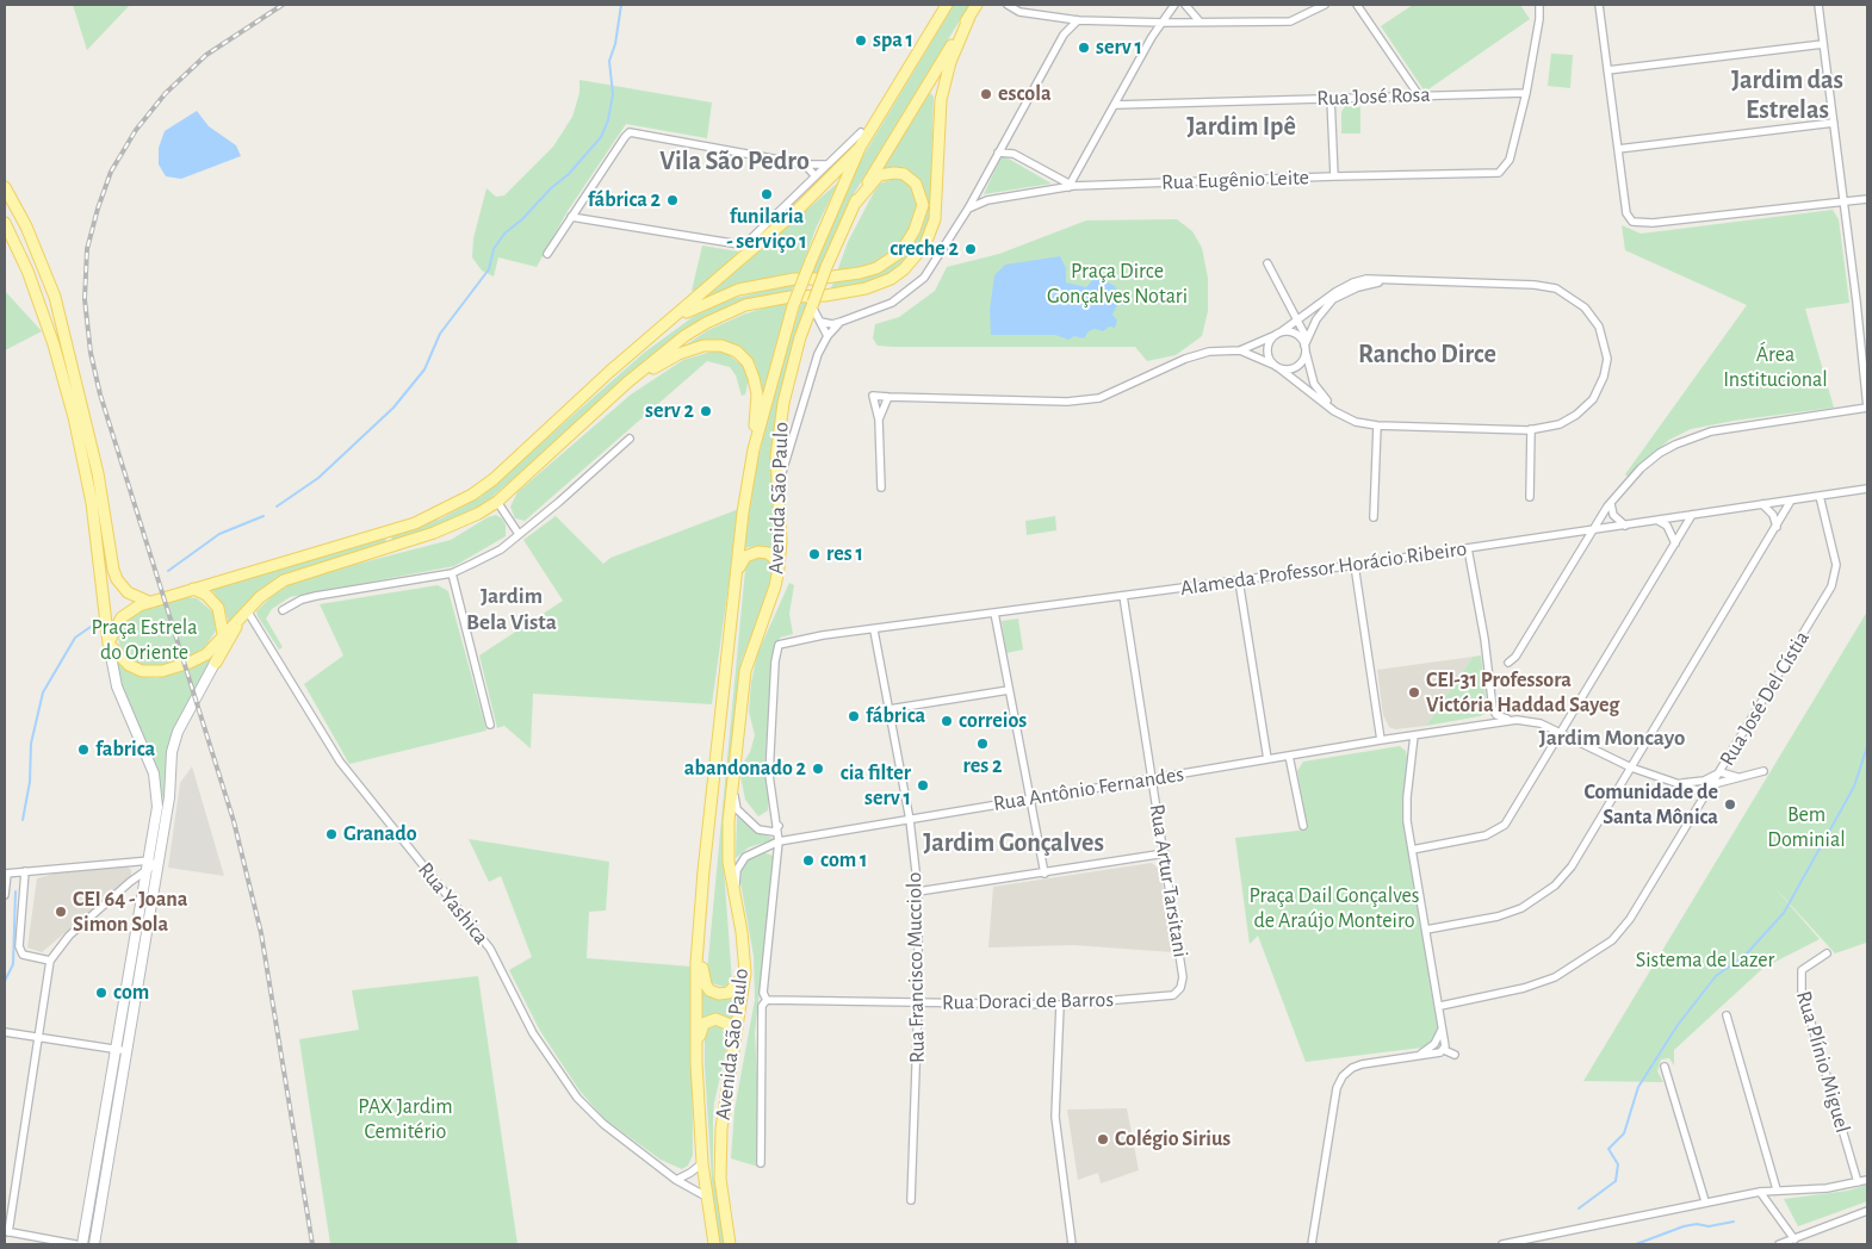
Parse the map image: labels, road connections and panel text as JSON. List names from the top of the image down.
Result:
{
  "streets": {
    "main road": ["Avenida São Paulo"],
    "street": [
      "Rua José Rosa",
      "Rua Eugênio Leite",
      "Alameda Professor Horácio Ribeiro",
      "Rua José Del Cístia",
      "Rua Antônio Fernandes",
      "Rua Artur Tarsitani",
      "Rua Yashica",
      "Rua Francisco Mucciolo",
      "Rua Doraci de Barros",
      "Rua Plínio Miguel"
    ]
  },
  "crossings": [
    ["Rua José Rosa", "Rua Eugênio Leite"],
    ["Avenida São Paulo", "Rua Antônio Fernandes"],
    ["Avenida São Paulo", "Rua Yashica"],
    ["Alameda Professor Horácio Ribeiro", "Rua José Del Cístia"],
    ["Alameda Professor Horácio Ribeiro", "Rua Artur Tarsitani"],
    ["Alameda Professor Horácio Ribeiro", "Rua Francisco Mucciolo"],
    ["Rua José Del Cístia", "Rua Antônio Fernandes"],
    ["Rua Antônio Fernandes", "Rua Artur Tarsitani"],
    ["Rua Antônio Fernandes", "Rua Francisco Mucciolo"],
    ["Rua Artur Tarsitani", "Rua Doraci de Barros"],
    ["Rua Francisco Mucciolo", "Rua Doraci de Barros"]
  ],
  "districts": [
    "Jardim das Estrelas",
    "Jardim Ipê",
    "Vila São Pedro",
    "Rancho Dirce",
    "Jardim Bela Vista",
    "Jardim Moncayo",
    "Jardim Gonçalves"
  ],
  "parks": [
    "Praça Dirce Gonçalves Notari",
    "Área Institucional",
    "Praça Estrela do Oriente",
    "Bem Dominial",
    "Praça Dail Gonçalves de Araújo Monteiro",
    "Sistema de Lazer",
    "PAX Jardim Cemitério"
  ],
  "places": [
    "spa 1",
    "serv 1",
    "escola",
    "funilaria - serviço 1",
    "fábrica 2",
    "creche 2",
    "serv 2",
    "res 1",
    "CEI-31 Professora Victória Haddad Sayeg",
    "fábrica",
    "correios",
    "res 2",
    "fabrica",
    "abandonado 2",
    "cia filter serv 1",
    "Comunidade de Santa Mônica",
    "Granado",
    "com 1",
    "CEI 64 - Joana Simon Sola",
    "com",
    "Colégio Sirius"
  ]
}
